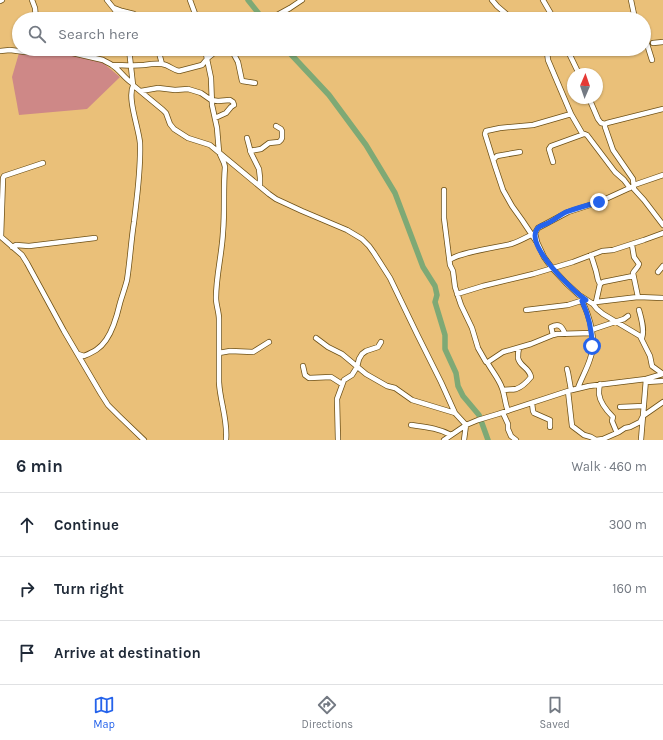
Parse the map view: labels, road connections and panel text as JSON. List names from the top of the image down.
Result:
{
  "north": "top",
  "page": {
    "search": "Search here",
    "heading": ["6 min", "Walk · 460 m"],
    "list": [
      ["Continue", "300 m"],
      ["Turn right", "160 m"],
      "Arrive at destination"
    ],
    "nav": ["Map", "Directions", "Saved"]
  }
}
